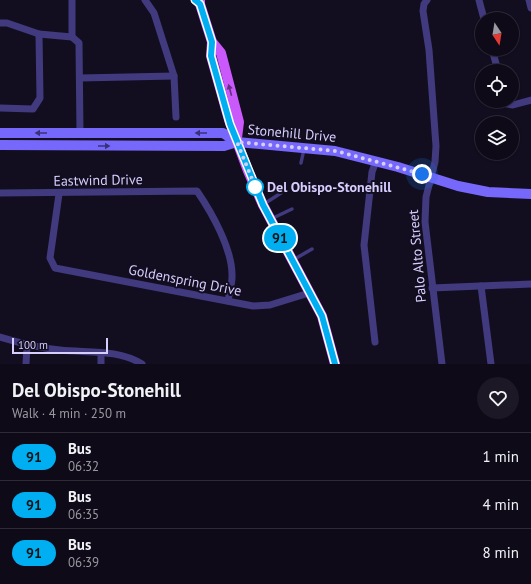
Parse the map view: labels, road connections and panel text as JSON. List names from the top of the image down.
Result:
{
  "streets": {
    "main road": ["Stonehill Drive"],
    "street": ["Eastwind Drive", "Palo Alto Street", "Goldenspring Drive"]
  },
  "crossings": [
    ["Stonehill Drive", "Palo Alto Street"],
    ["Eastwind Drive", "Goldenspring Drive"]
  ],
  "places": ["Del Obispo-Stonehill"],
  "lines": ["bus line 91"],
  "scale_bar": "100 m",
  "north": "bottom",
  "page": {
    "on_map": "91",
    "scale": "100 m",
    "heading": ["Del Obispo-Stonehill", "Walk · 4 min · 250 m"],
    "list": [
      {
        "mark": "91",
        "name": "Bus",
        "note": "06:32",
        "value": "1 min"
      },
      {
        "mark": "91",
        "name": "Bus",
        "note": "06:35",
        "value": "4 min"
      },
      {
        "mark": "91",
        "name": "Bus",
        "note": "06:39",
        "value": "8 min"
      }
    ]
  }
}
